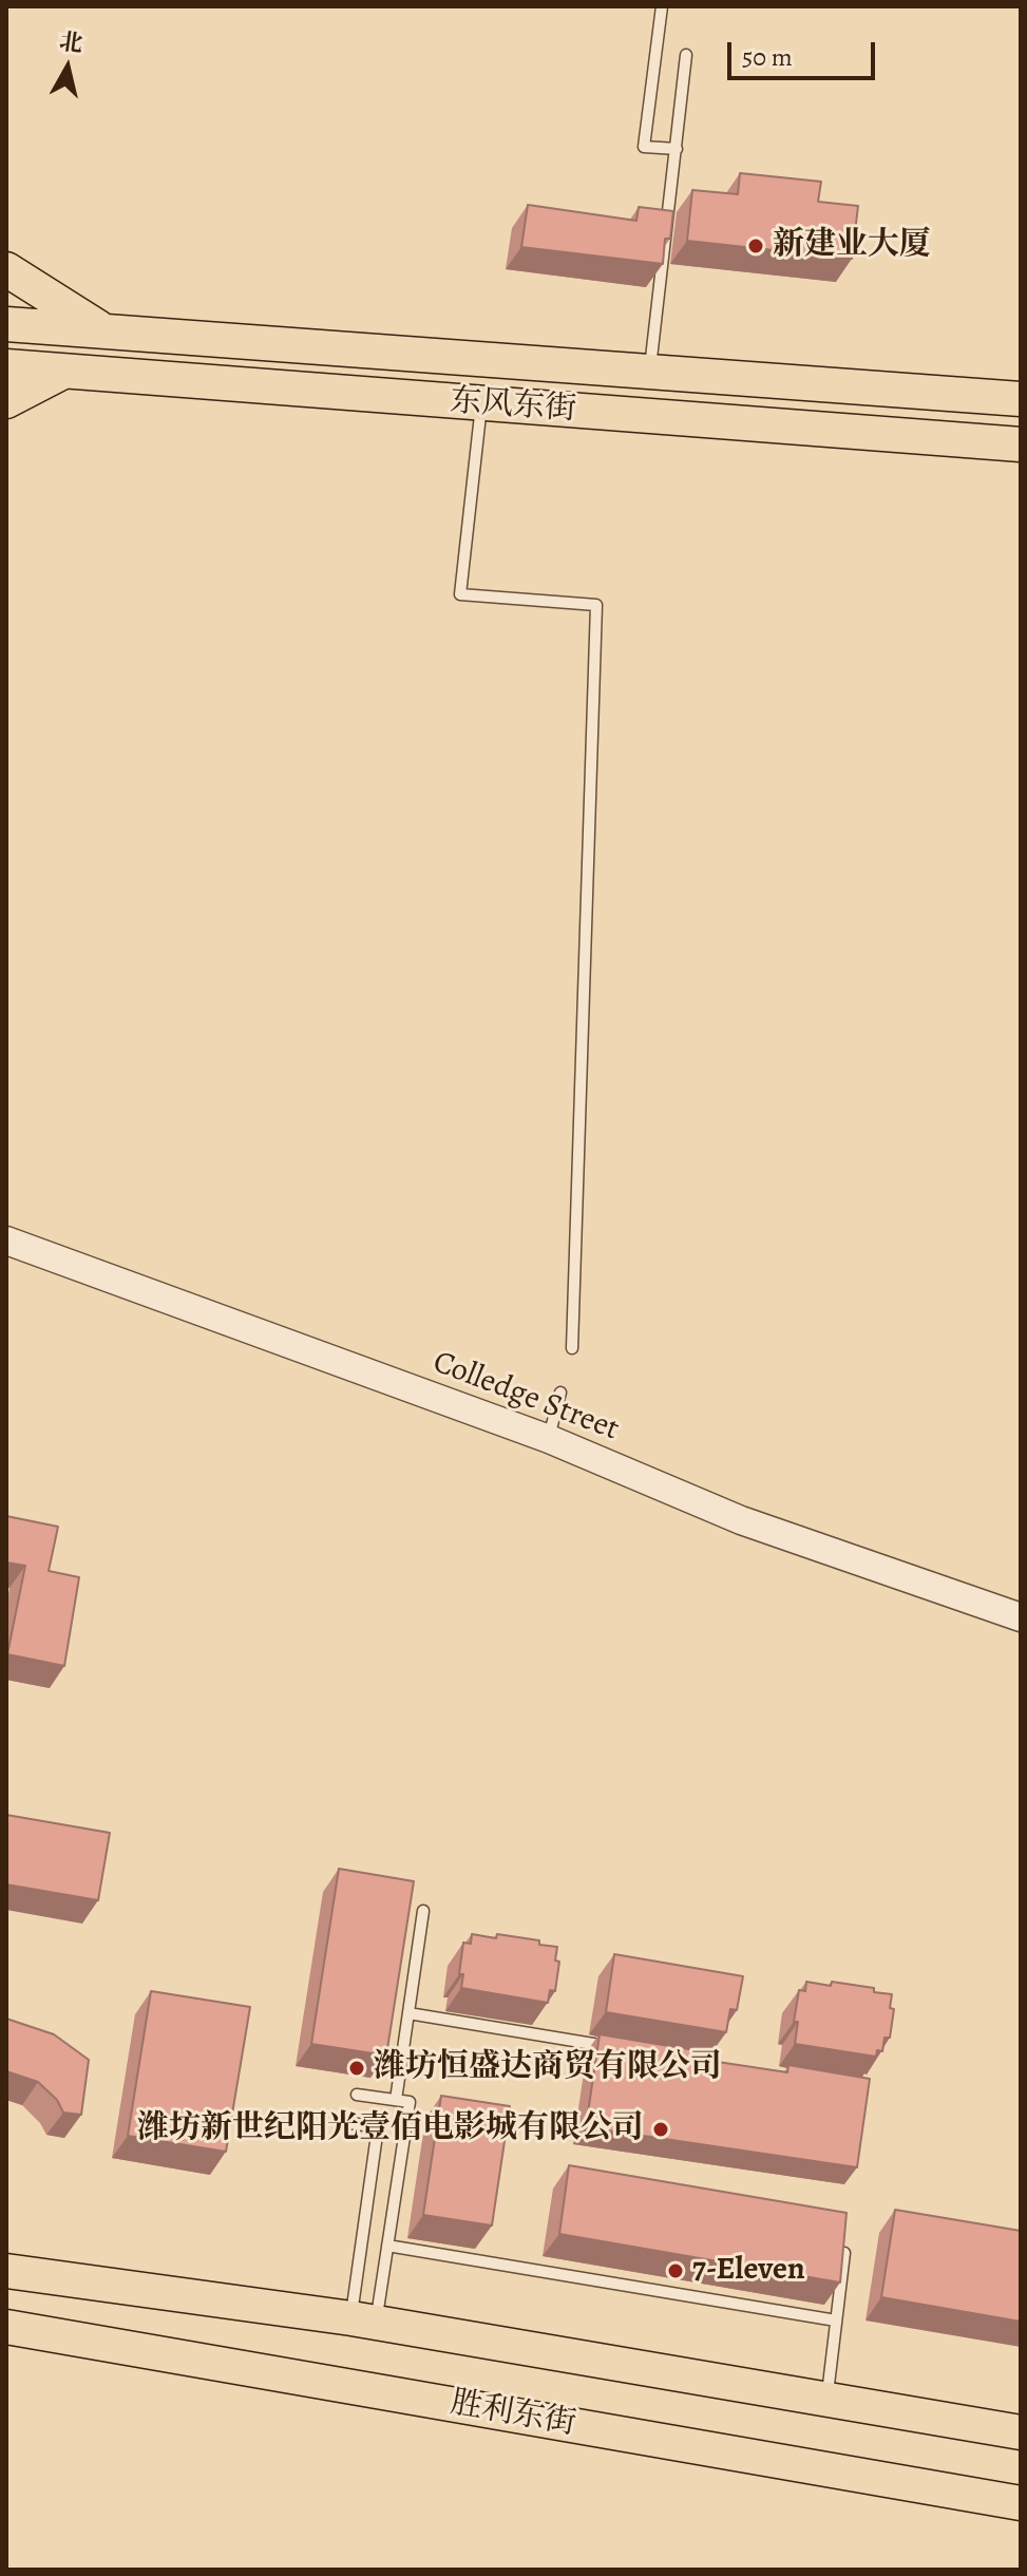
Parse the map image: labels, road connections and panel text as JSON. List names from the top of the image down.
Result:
{
  "streets": {
    "main road": ["东风东街", "胜利东街"],
    "street": ["Colledge Street"]
  },
  "places": [
    "新建业大厦",
    "潍坊恒盛达商贸有限公司",
    "潍坊新世纪阳光壹佰电影城有限公司",
    "7-Eleven"
  ],
  "scale_bar": "50 m",
  "north": "top"
}
